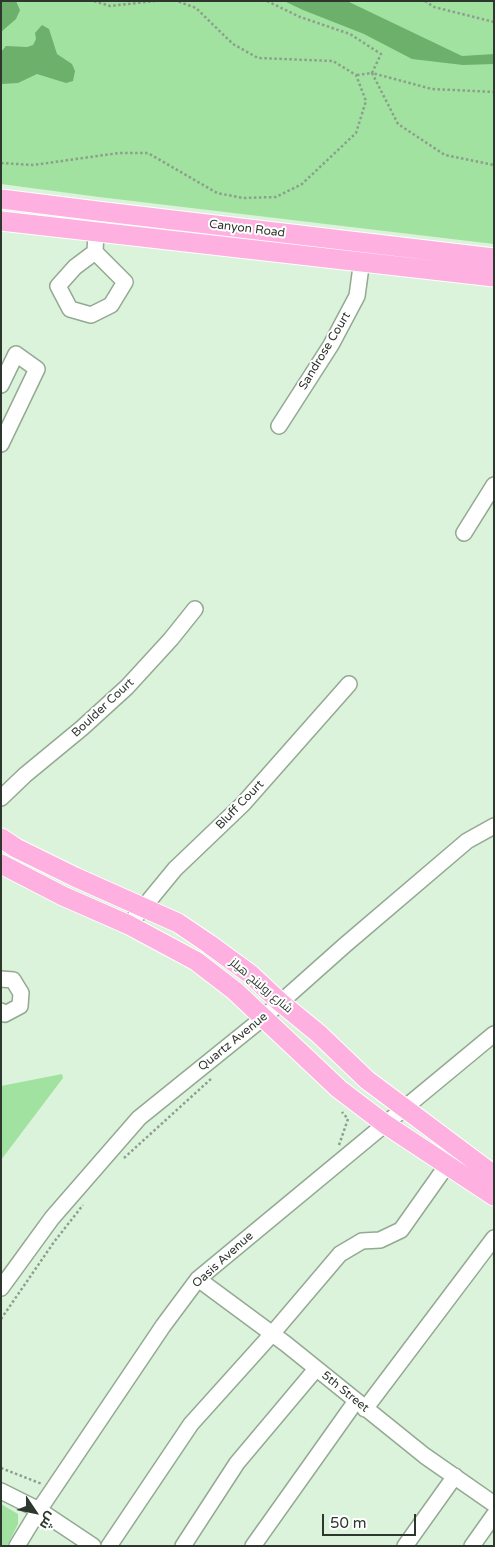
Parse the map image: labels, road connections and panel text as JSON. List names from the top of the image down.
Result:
{
  "streets": {
    "main road": ["Canyon Road", "شارع رولينج هيلز"],
    "street": [
      "Sandrose Court",
      "Boulder Court",
      "Bluff Court",
      "Quartz Avenue",
      "Oasis Avenue",
      "5th Street"
    ]
  },
  "crossings": [
    ["Canyon Road", "Sandrose Court"],
    ["Bluff Court", "شارع رولينج هيلز"],
    ["شارع رولينج هيلز", "Quartz Avenue"],
    ["شارع رولينج هيلز", "Oasis Avenue"],
    ["Oasis Avenue", "5th Street"]
  ],
  "scale_bar": "50 m",
  "north": "bottom right"
}
